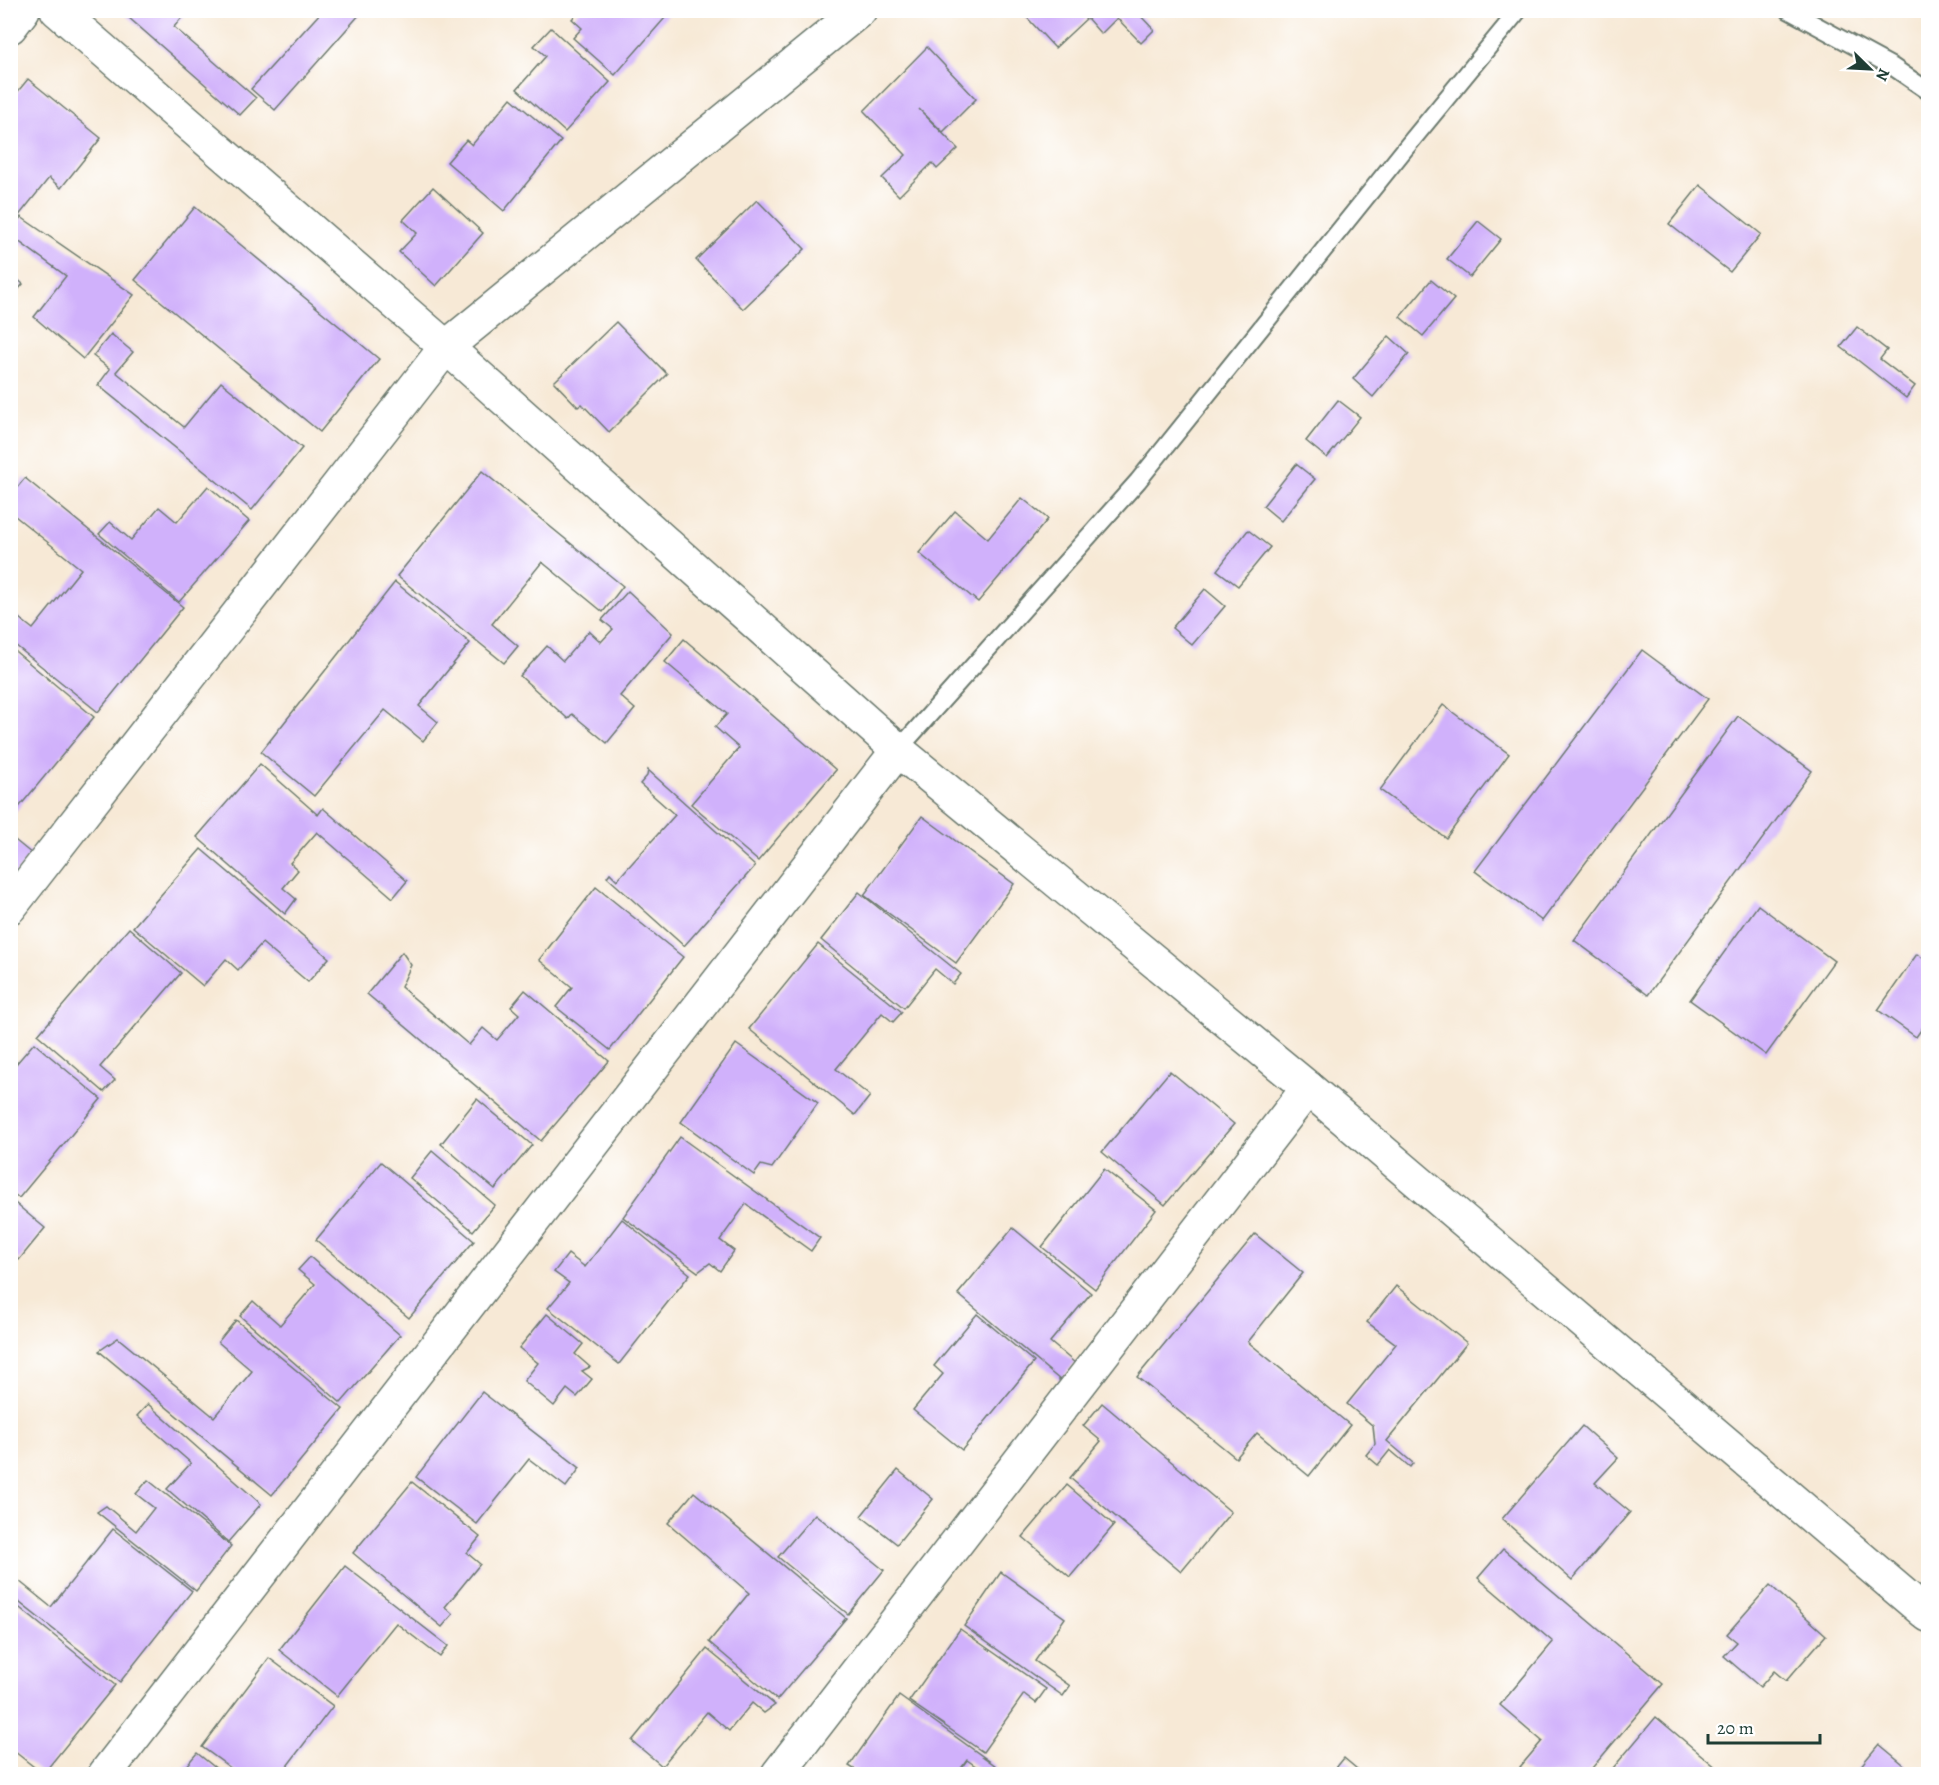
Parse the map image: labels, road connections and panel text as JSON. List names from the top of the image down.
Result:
{
  "scale_bar": "20 m",
  "north": "bottom right"
}
